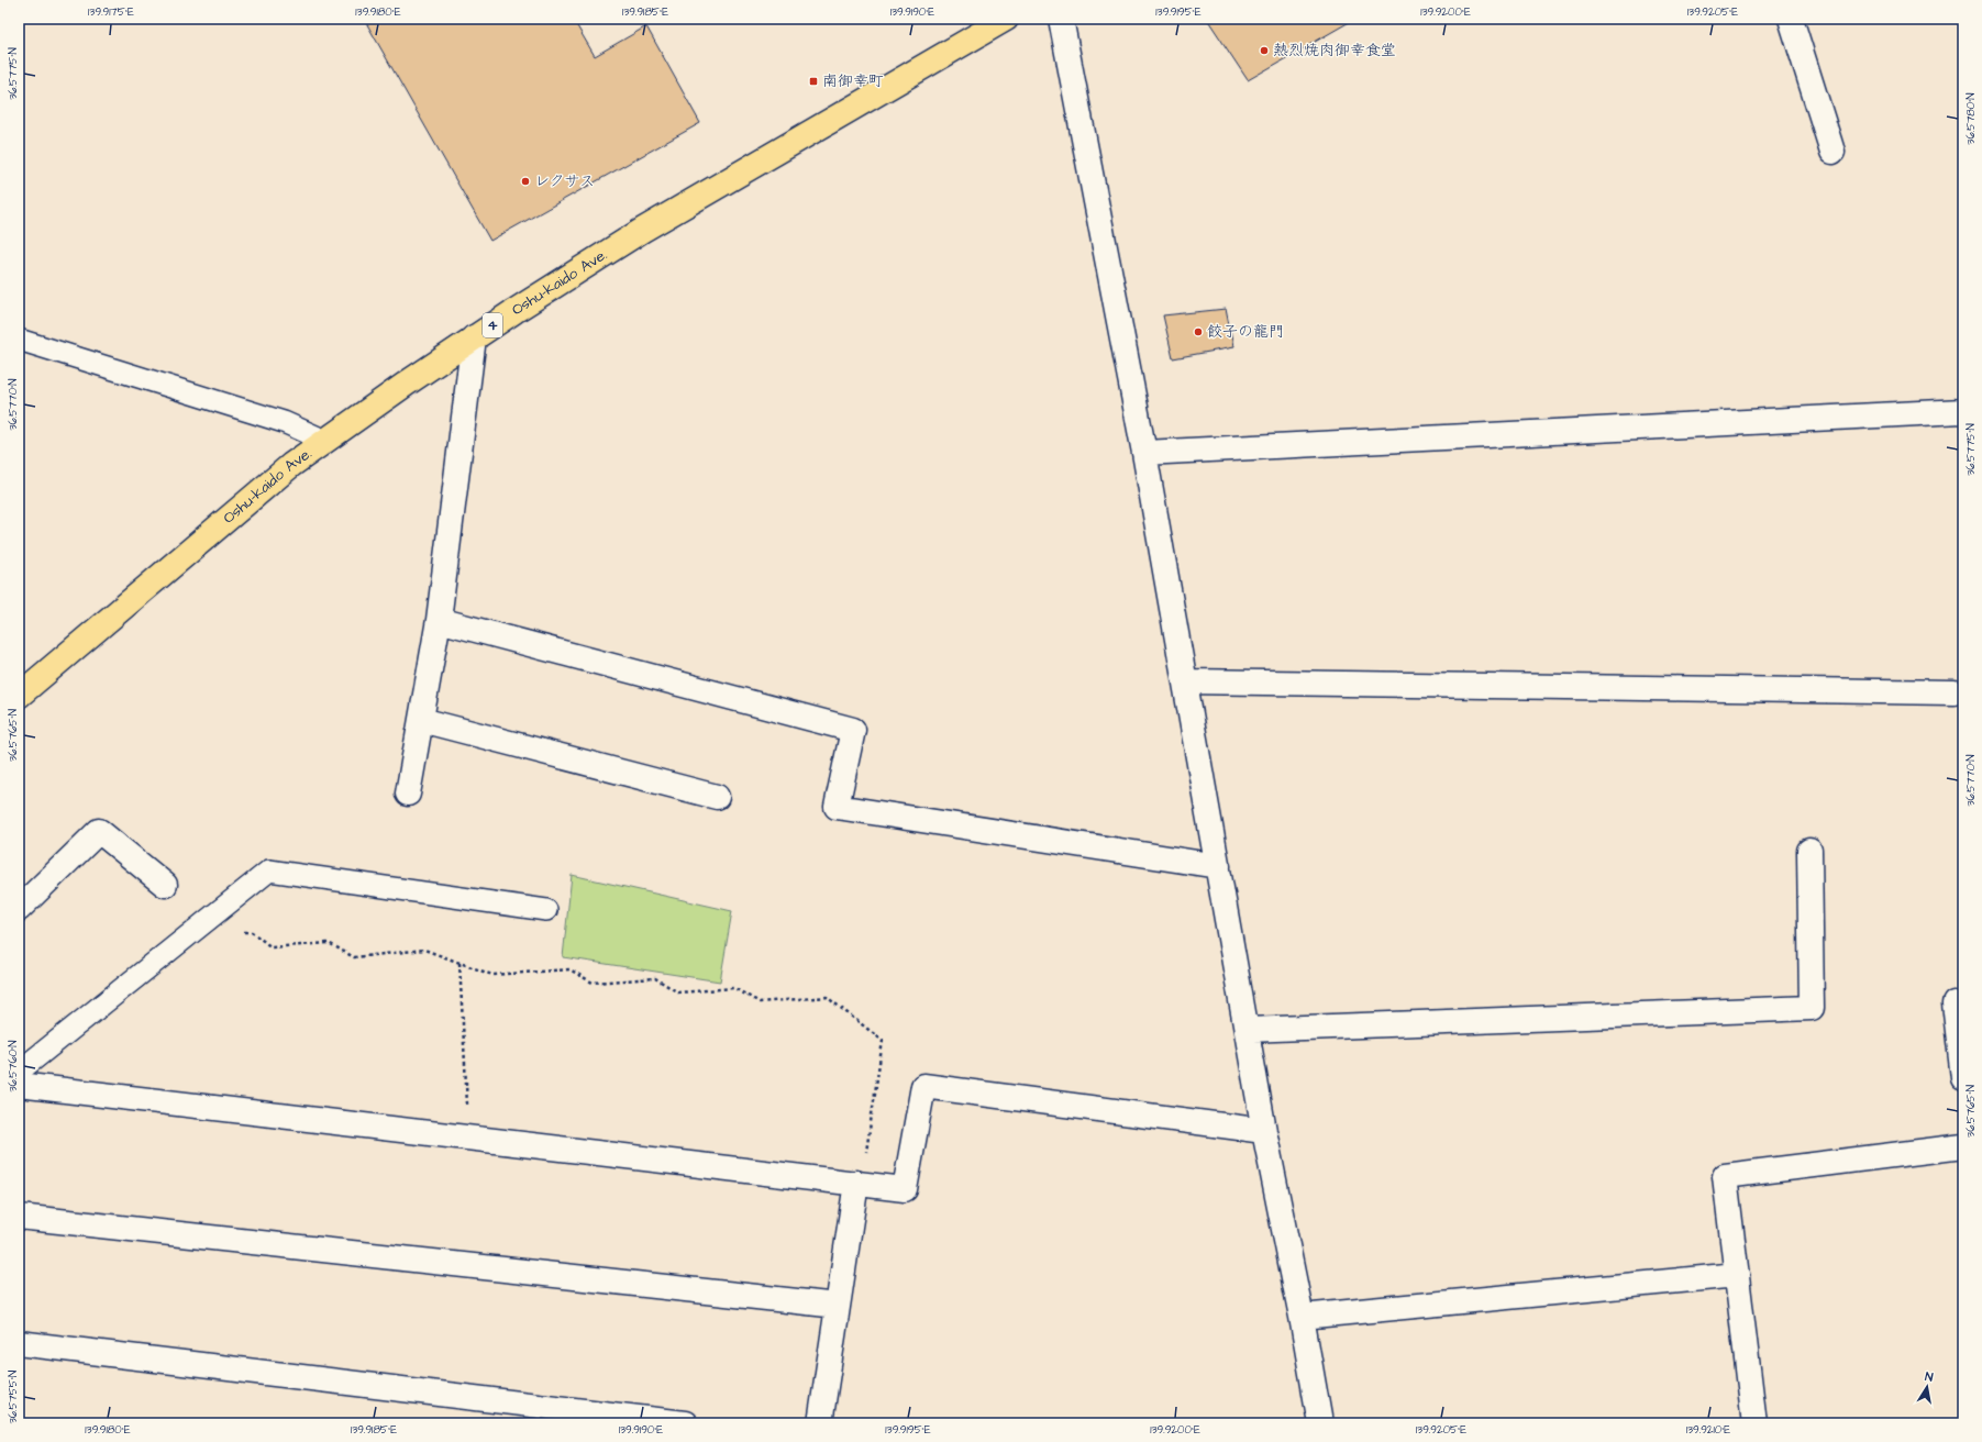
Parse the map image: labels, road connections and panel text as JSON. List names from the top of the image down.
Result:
{
  "streets": {
    "highway": ["Oshu-kaido Ave.", "4"]
  },
  "places": {
    "other": ["熱烈焼肉御幸食堂", "レクサス", "餃子の龍門"],
    "transit": ["南御幸町"]
  },
  "north": "top",
  "coordinates": [
    "139.9175°E",
    "139.9180°E",
    "139.9185°E",
    "139.9190°E",
    "139.9195°E",
    "139.9200°E",
    "139.9205°E",
    "36.5775°N",
    "36.5780°N",
    "36.5770°N",
    "36.5765°N",
    "36.5760°N",
    "36.5755°N",
    "139.9210°E"
  ]
}
